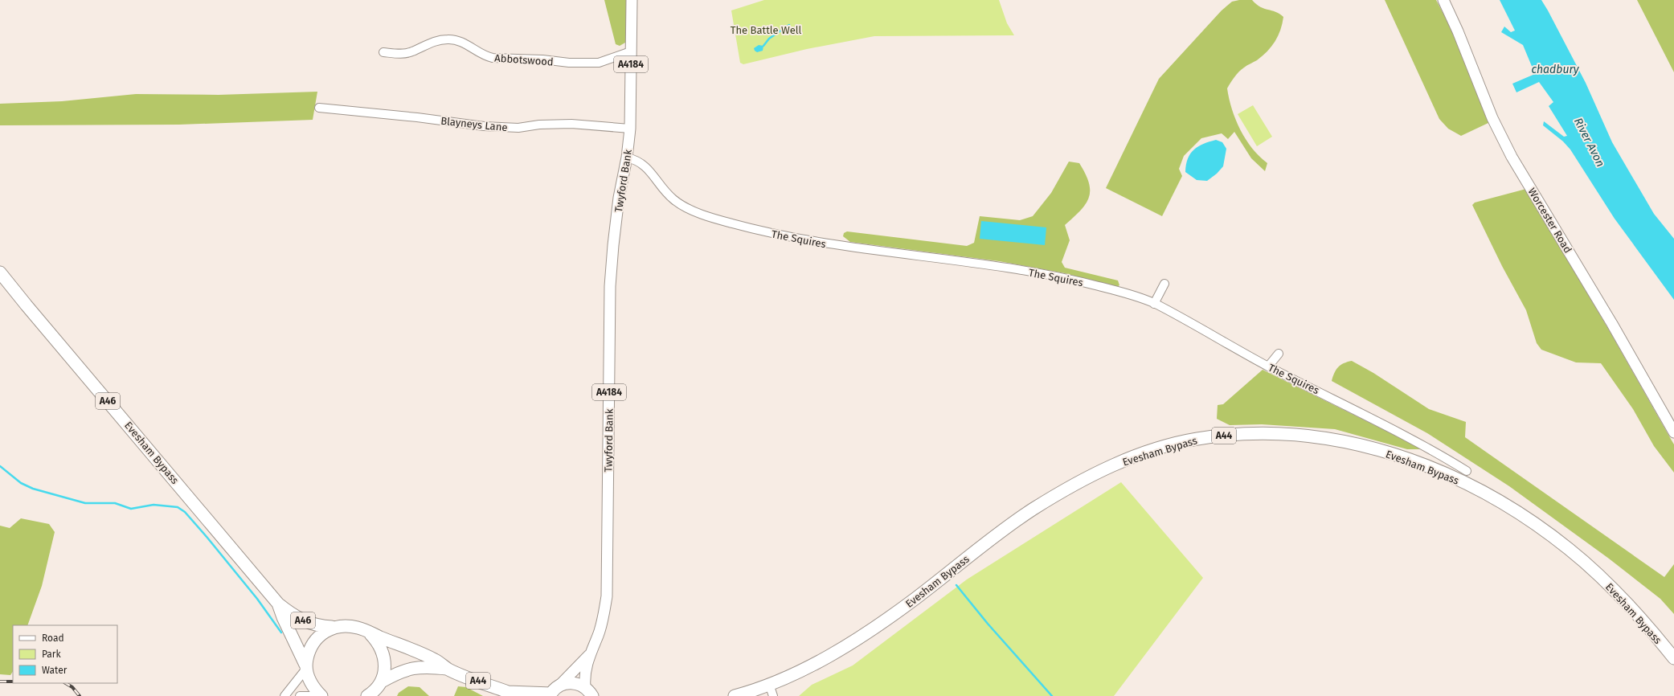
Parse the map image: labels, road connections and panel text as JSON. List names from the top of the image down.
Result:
{
  "streets": {
    "highway": ["A46", "A44", "Evesham Bypass"],
    "main road": ["A4184", "Twyford Bank", "Worcester Road"],
    "street": ["Abbotswood", "Blayneys Lane", "The Squires"]
  },
  "crossings": [
    ["Abbotswood", "A4184"],
    ["A4184", "Blayneys Lane"],
    ["A4184", "Twyford Bank"],
    ["Blayneys Lane", "Twyford Bank"],
    ["Twyford Bank", "The Squires"],
    ["Twyford Bank", "A44"],
    ["A44", "Evesham Bypass"]
  ],
  "water": ["chadbury", "River Avon"],
  "parks": ["The Battle Well"],
  "legend": ["Road", "Park", "Water"]
}
